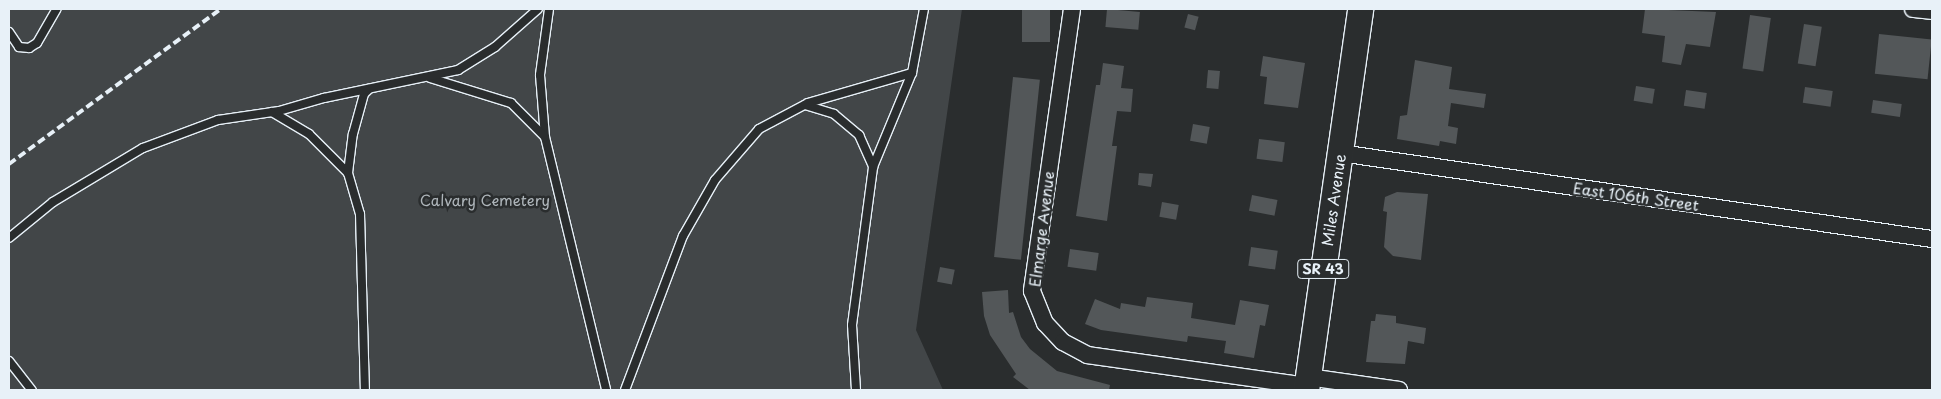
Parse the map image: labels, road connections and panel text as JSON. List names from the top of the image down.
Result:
{
  "streets": {
    "main road": ["Miles Avenue", "SR 43"],
    "street": ["East 106th Street", "Elmarge Avenue"]
  },
  "crossings": [
    ["East 106th Street", "Miles Avenue"],
    ["Miles Avenue", "Elmarge Avenue"]
  ],
  "parks": ["Calvary Cemetery"]
}
